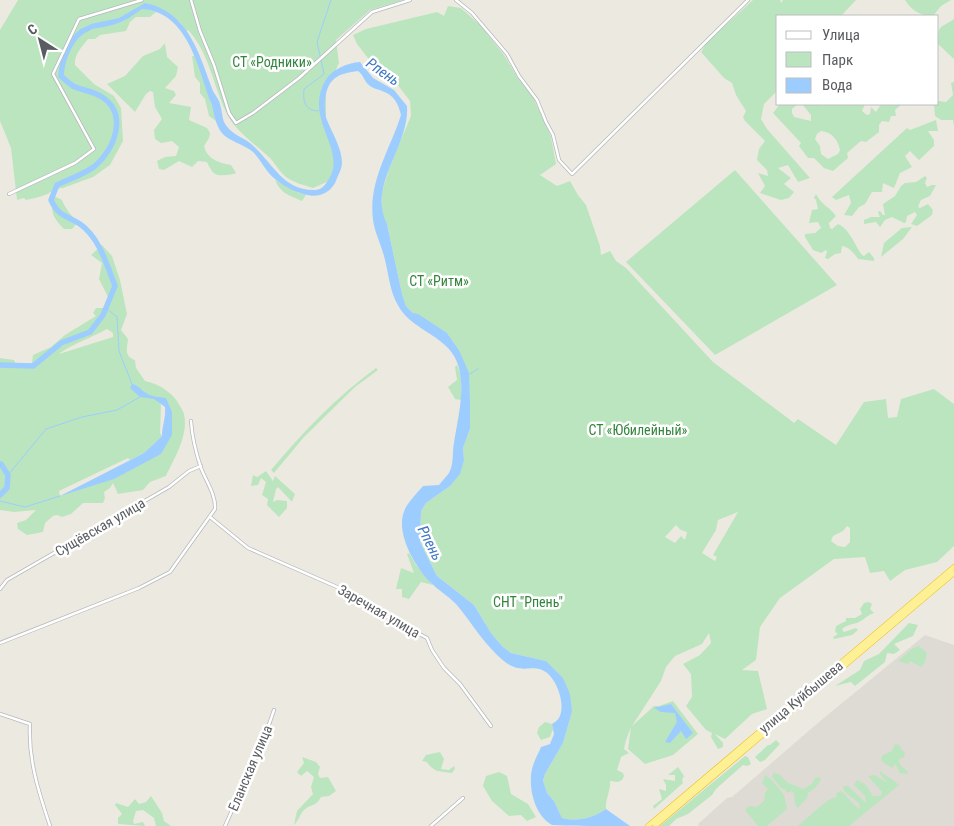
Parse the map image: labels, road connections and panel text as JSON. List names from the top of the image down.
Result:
{
  "streets": {
    "highway": ["улица Куйбышева"],
    "street": ["Сущёвская улица", "Заречная улица", "Еланская улица"]
  },
  "water": ["Рпень"],
  "parks": [
    "СТ «Родники»",
    "СТ «Ритм»",
    "СТ «Юбилейный»",
    "СНТ \"Рпень\""
  ],
  "legend": ["Улица", "Парк", "Вода"],
  "north": "top left"
}
